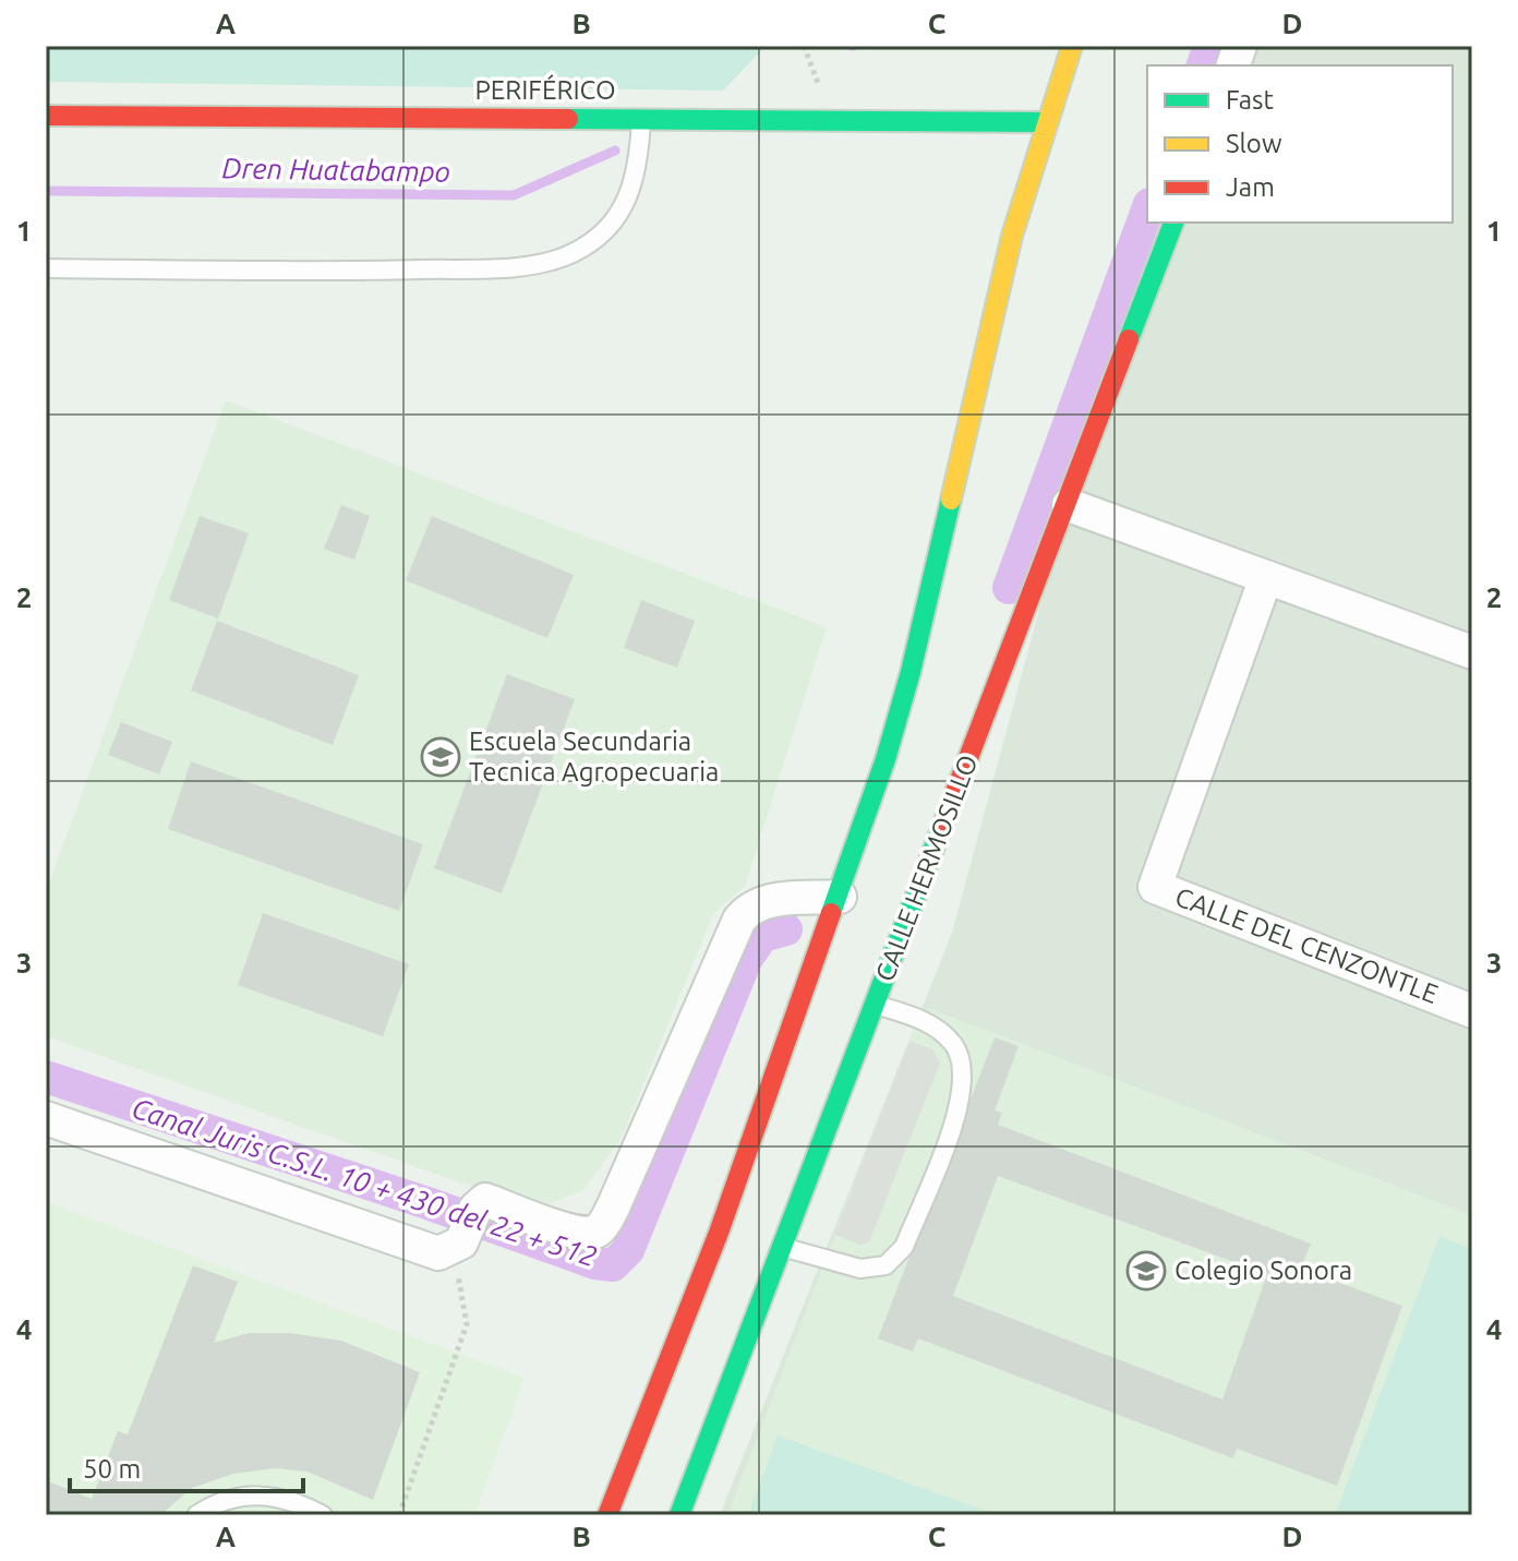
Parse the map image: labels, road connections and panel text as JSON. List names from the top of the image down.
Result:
{
  "streets": {
    "main road": ["PERIFÉRICO", "CALLE HERMOSILLO"],
    "street": ["CALLE DEL CENZONTLE"]
  },
  "water": ["Dren Huatabampo", "Canal Juris C.S.L. 10 + 430 del 22 + 512"],
  "places": {
    "school or university": ["Escuela Secundaria Tecnica Agropecuaria", "Colegio Sonora"]
  },
  "legend": ["Fast", "Slow", "Jam"],
  "scale_bar": "50 m",
  "grid": {
    "columns": [
      "A",
      "B",
      "C",
      "D"
    ],
    "rows": [
      "1",
      "2",
      "3",
      "4"
    ]
  }
}
